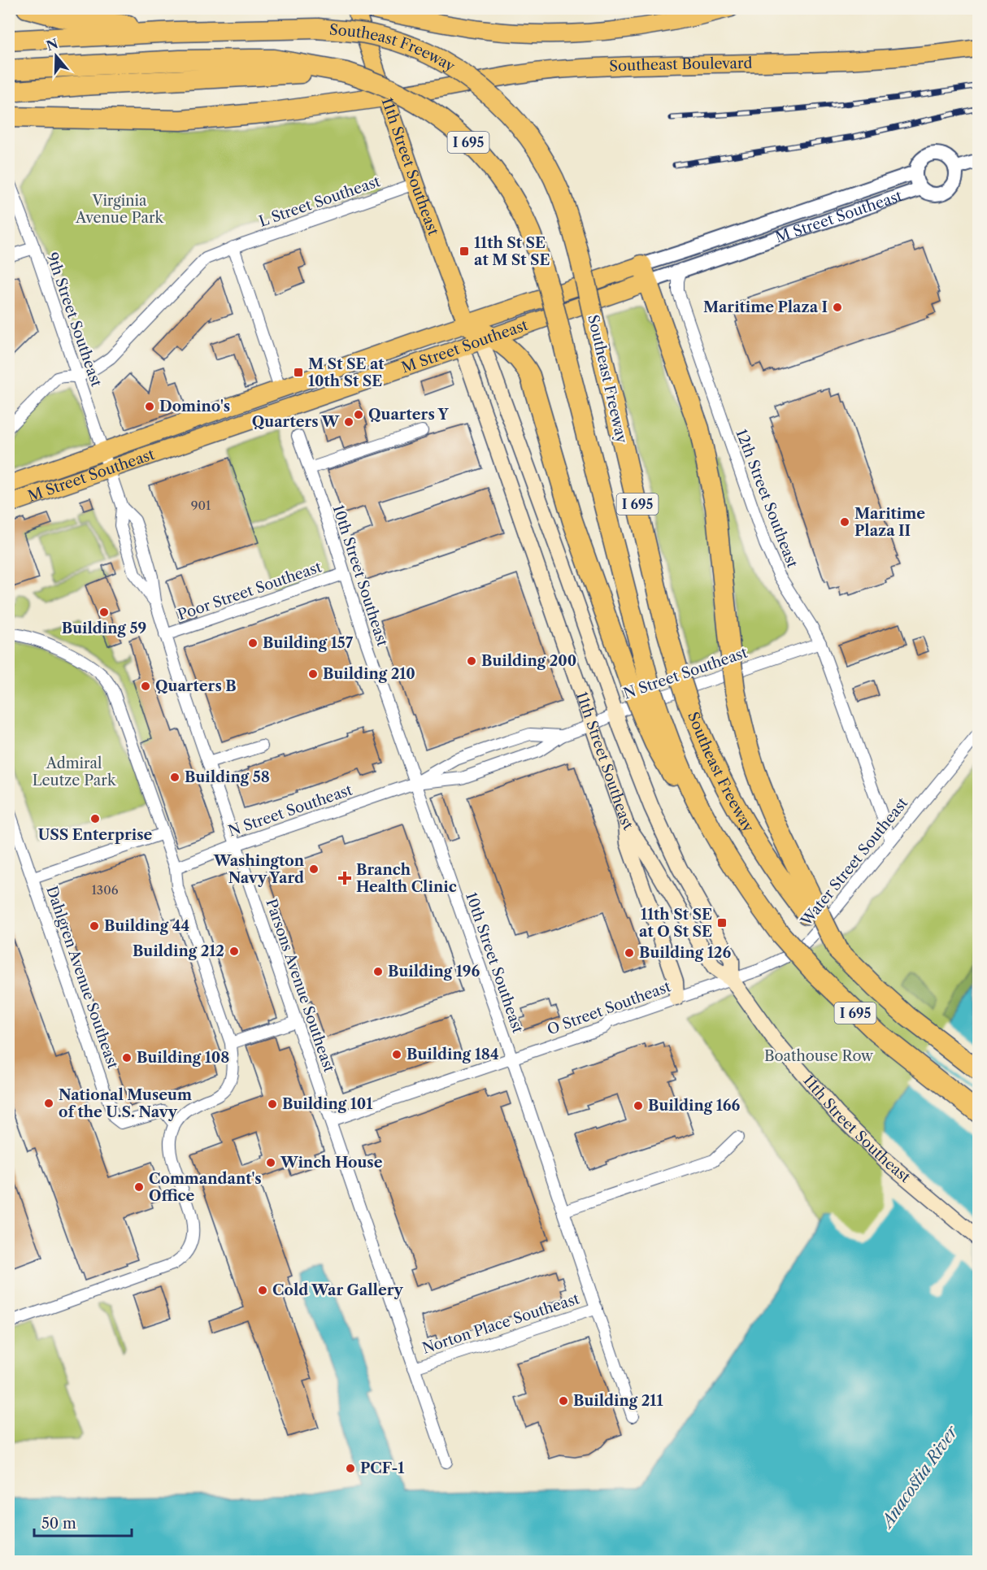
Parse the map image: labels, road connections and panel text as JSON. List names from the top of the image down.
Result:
{
  "streets": {
    "highway": ["Southeast Freeway", "I 695"],
    "main road": ["Southeast Boulevard", "11th Street Southeast", "M Street Southeast"],
    "street": [
      "L Street Southeast",
      "9th Street Southeast",
      "12th Street Southeast",
      "10th Street Southeast",
      "Poor Street Southeast",
      "N Street Southeast",
      "Water Street Southeast",
      "Dahlgren Avenue Southeast",
      "Parsons Avenue Southeast",
      "O Street Southeast",
      "Norton Place Southeast"
    ]
  },
  "crossings": [
    ["Southeast Boulevard", "11th Street Southeast"],
    ["11th Street Southeast", "L Street Southeast"],
    ["11th Street Southeast", "M Street Southeast"],
    ["11th Street Southeast", "N Street Southeast"],
    ["11th Street Southeast", "Water Street Southeast"],
    ["11th Street Southeast", "O Street Southeast"],
    ["L Street Southeast", "9th Street Southeast"],
    ["M Street Southeast", "9th Street Southeast"],
    ["M Street Southeast", "12th Street Southeast"],
    ["M Street Southeast", "Parsons Avenue Southeast"],
    ["9th Street Southeast", "Parsons Avenue Southeast"],
    ["12th Street Southeast", "N Street Southeast"],
    ["12th Street Southeast", "Water Street Southeast"],
    ["10th Street Southeast", "Poor Street Southeast"],
    ["10th Street Southeast", "N Street Southeast"],
    ["10th Street Southeast", "O Street Southeast"],
    ["10th Street Southeast", "Norton Place Southeast"],
    ["Poor Street Southeast", "Parsons Avenue Southeast"],
    ["N Street Southeast", "Parsons Avenue Southeast"],
    ["Water Street Southeast", "O Street Southeast"],
    ["Parsons Avenue Southeast", "O Street Southeast"],
    ["Parsons Avenue Southeast", "Norton Place Southeast"]
  ],
  "water": ["Anacostia River"],
  "parks": ["Virginia Avenue Park", "Admiral Leutze Park", "Boathouse Row"],
  "places": {
    "transit": ["11th St SE at M St SE", "M St SE at 10th St SE", "11th St SE at O St SE"],
    "other": [
      "Maritime Plaza I",
      "Domino's",
      "Quarters Y",
      "Quarters W",
      "Maritime Plaza II",
      "Building 59",
      "Building 157",
      "Building 200",
      "Building 210",
      "Quarters B",
      "Building 58",
      "USS Enterprise",
      "Washington Navy Yard",
      "Building 44",
      "Building 212",
      "Building 126",
      "Building 196",
      "Building 184",
      "Building 108",
      "National Museum of the U.S. Navy",
      "Building 101",
      "Building 166",
      "Winch House",
      "Commandant's Office",
      "Cold War Gallery",
      "Building 211",
      "PCF-1"
    ],
    "health": ["Branch Health Clinic"]
  },
  "house_numbers": ["901", "1306"],
  "scale_bar": "50 m",
  "north": "top"
}
